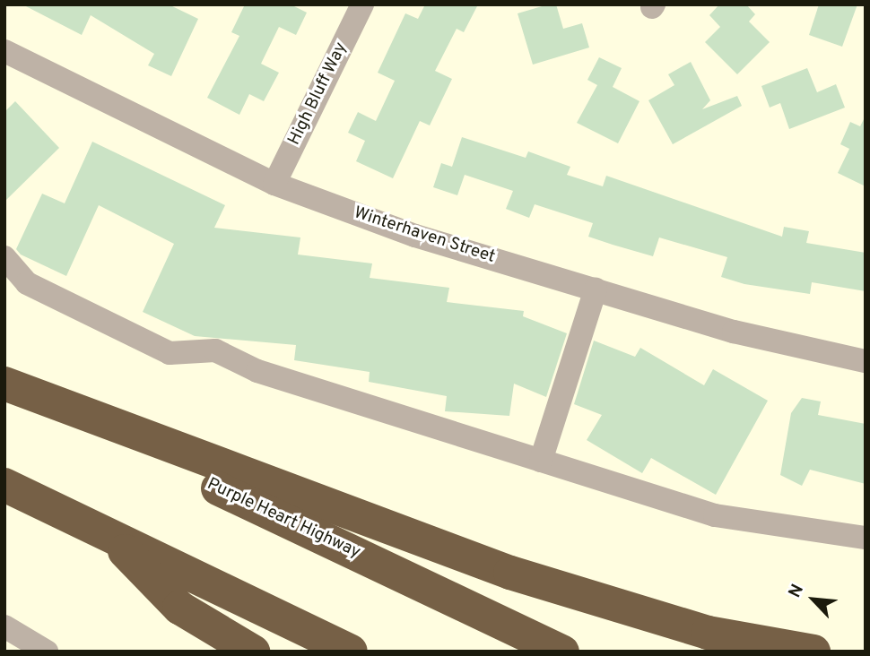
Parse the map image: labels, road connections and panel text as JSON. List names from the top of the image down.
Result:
{
  "streets": {
    "highway": ["Purple Heart Highway"],
    "street": ["High Bluff Way", "Winterhaven Street"]
  },
  "crossings": [
    ["High Bluff Way", "Winterhaven Street"]
  ],
  "north": "top left"
}
